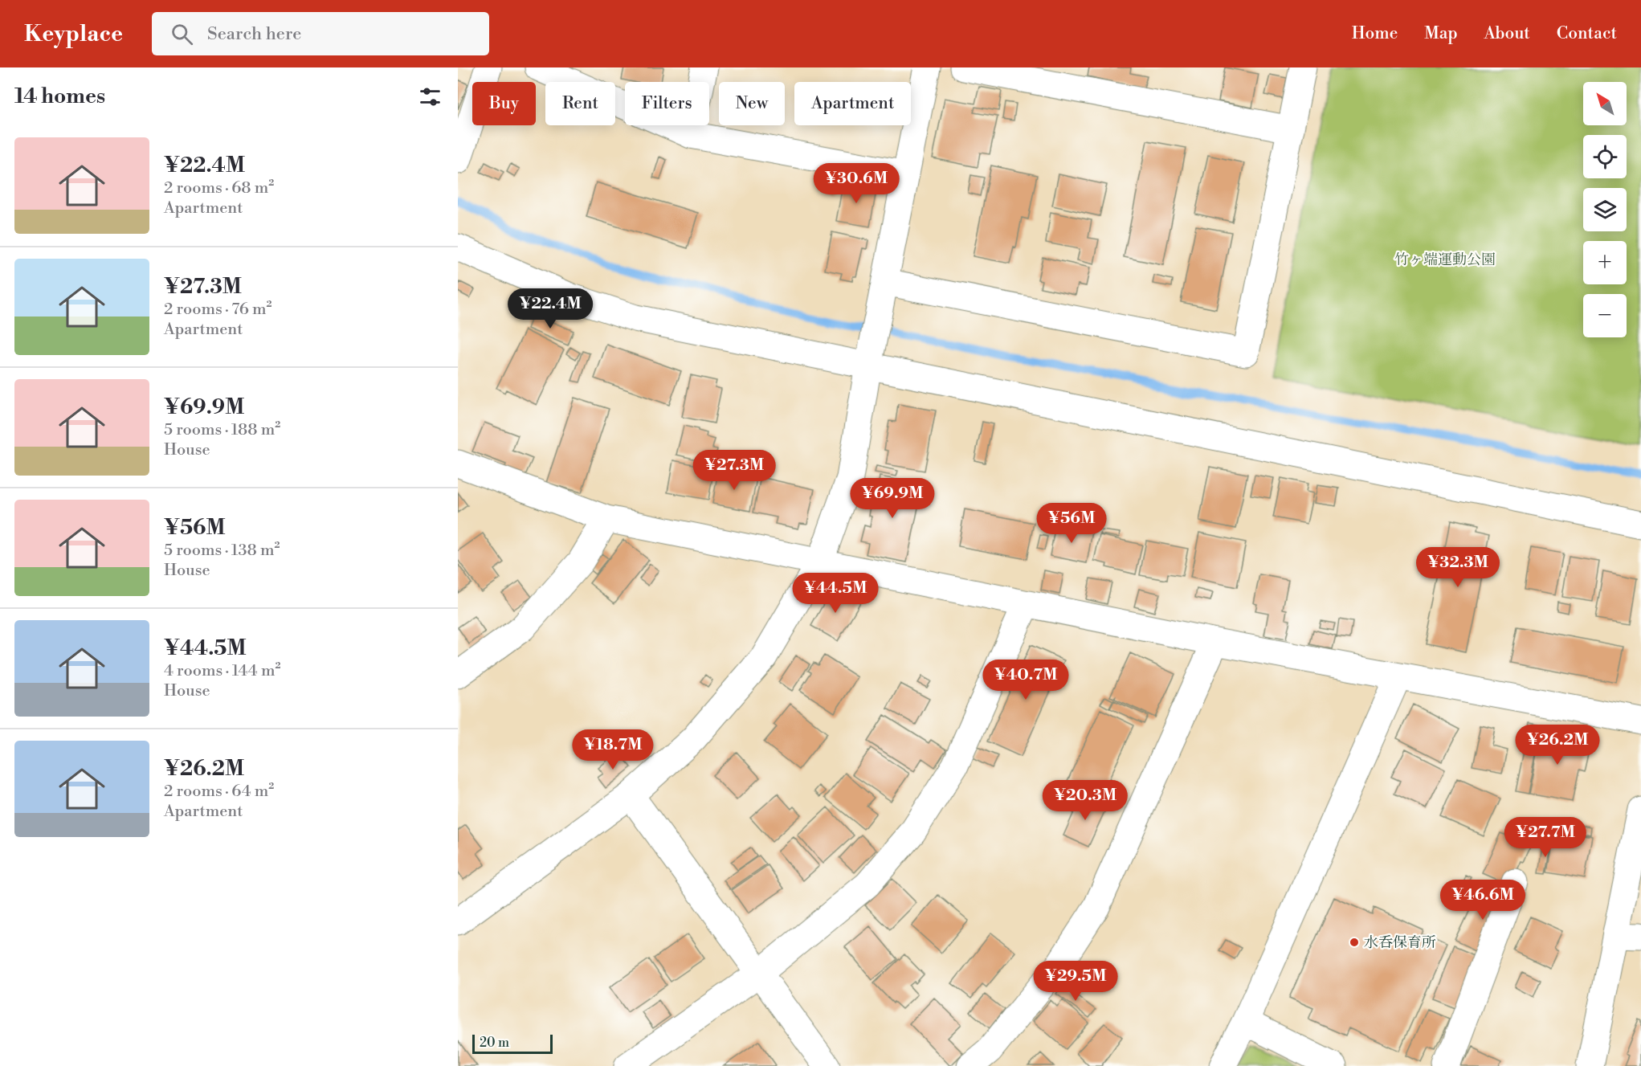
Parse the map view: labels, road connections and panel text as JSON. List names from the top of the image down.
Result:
{
  "parks": ["竹ヶ端運動公園"],
  "places": ["水呑保育所"],
  "scale_bar": "20 m",
  "north": "top left",
  "page": {
    "header": "Keyplace",
    "search": "Search here",
    "nav": [
      "Home",
      "Map",
      "About",
      "Contact"
    ],
    "heading": "14 homes",
    "map_buttons": ["+", "−"],
    "chip": [
      "Buy",
      "Rent",
      "Filters",
      "New",
      "Apartment"
    ],
    "list": [
      {
        "name": "¥22.4M",
        "note": "2 rooms · 68 m² · Apartment"
      },
      {
        "name": "¥27.3M",
        "note": "2 rooms · 76 m² · Apartment"
      },
      {
        "name": "¥69.9M",
        "note": "5 rooms · 188 m² · House"
      },
      {
        "name": "¥56M",
        "note": "5 rooms · 138 m² · House"
      },
      {
        "name": "¥44.5M",
        "note": "4 rooms · 144 m² · House"
      },
      {
        "name": "¥26.2M",
        "note": "2 rooms · 64 m² · Apartment"
      }
    ],
    "price": [
      "¥30.6M",
      "¥22.4M",
      "¥27.3M",
      "¥69.9M",
      "¥56M",
      "¥32.3M",
      "¥44.5M",
      "¥40.7M",
      "¥26.2M",
      "¥18.7M",
      "¥20.3M",
      "¥27.7M",
      "¥46.6M",
      "¥29.5M"
    ],
    "scale": "20 m"
  }
}
